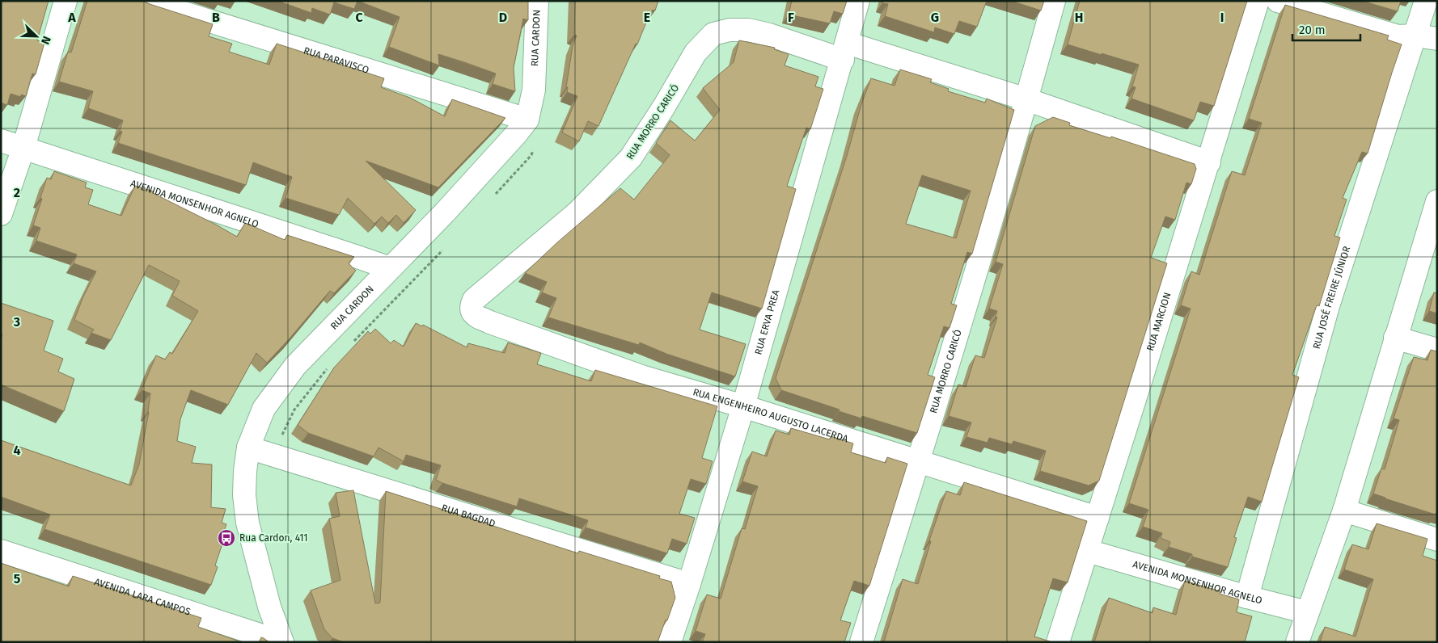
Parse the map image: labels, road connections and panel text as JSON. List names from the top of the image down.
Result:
{
  "streets": {
    "street": [
      "RUA CARDON",
      "RUA PARAVISCO",
      "RUA MORRO CARICÓ",
      "AVENIDA MONSENHOR AGNELO",
      "RUA JOSÉ FREIRE JÚNIOR",
      "RUA ERVA PREA",
      "RUA MARCION",
      "RUA ENGENHEIRO AUGUSTO LACERDA",
      "RUA BAGDAD",
      "AVENIDA LARA CAMPOS"
    ]
  },
  "crossings": [
    ["RUA CARDON", "RUA PARAVISCO"],
    ["RUA CARDON", "AVENIDA MONSENHOR AGNELO"],
    ["RUA CARDON", "RUA BAGDAD"],
    ["RUA CARDON", "AVENIDA LARA CAMPOS"],
    ["RUA MORRO CARICÓ", "RUA ERVA PREA"],
    ["RUA MORRO CARICÓ", "RUA MARCION"],
    ["RUA MORRO CARICÓ", "RUA ENGENHEIRO AUGUSTO LACERDA"],
    ["AVENIDA MONSENHOR AGNELO", "RUA JOSÉ FREIRE JÚNIOR"],
    ["AVENIDA MONSENHOR AGNELO", "RUA MARCION"],
    ["RUA ERVA PREA", "RUA ENGENHEIRO AUGUSTO LACERDA"],
    ["RUA ERVA PREA", "RUA BAGDAD"],
    ["RUA MARCION", "RUA ENGENHEIRO AUGUSTO LACERDA"]
  ],
  "places": {
    "bus stop": ["Rua Cardon, 411"]
  },
  "scale_bar": "20 m",
  "north": "bottom right",
  "grid": {
    "columns": [
      "A",
      "B",
      "C",
      "D",
      "E",
      "F",
      "G",
      "H",
      "I"
    ],
    "rows": [
      "2",
      "3",
      "4",
      "5"
    ]
  }
}
